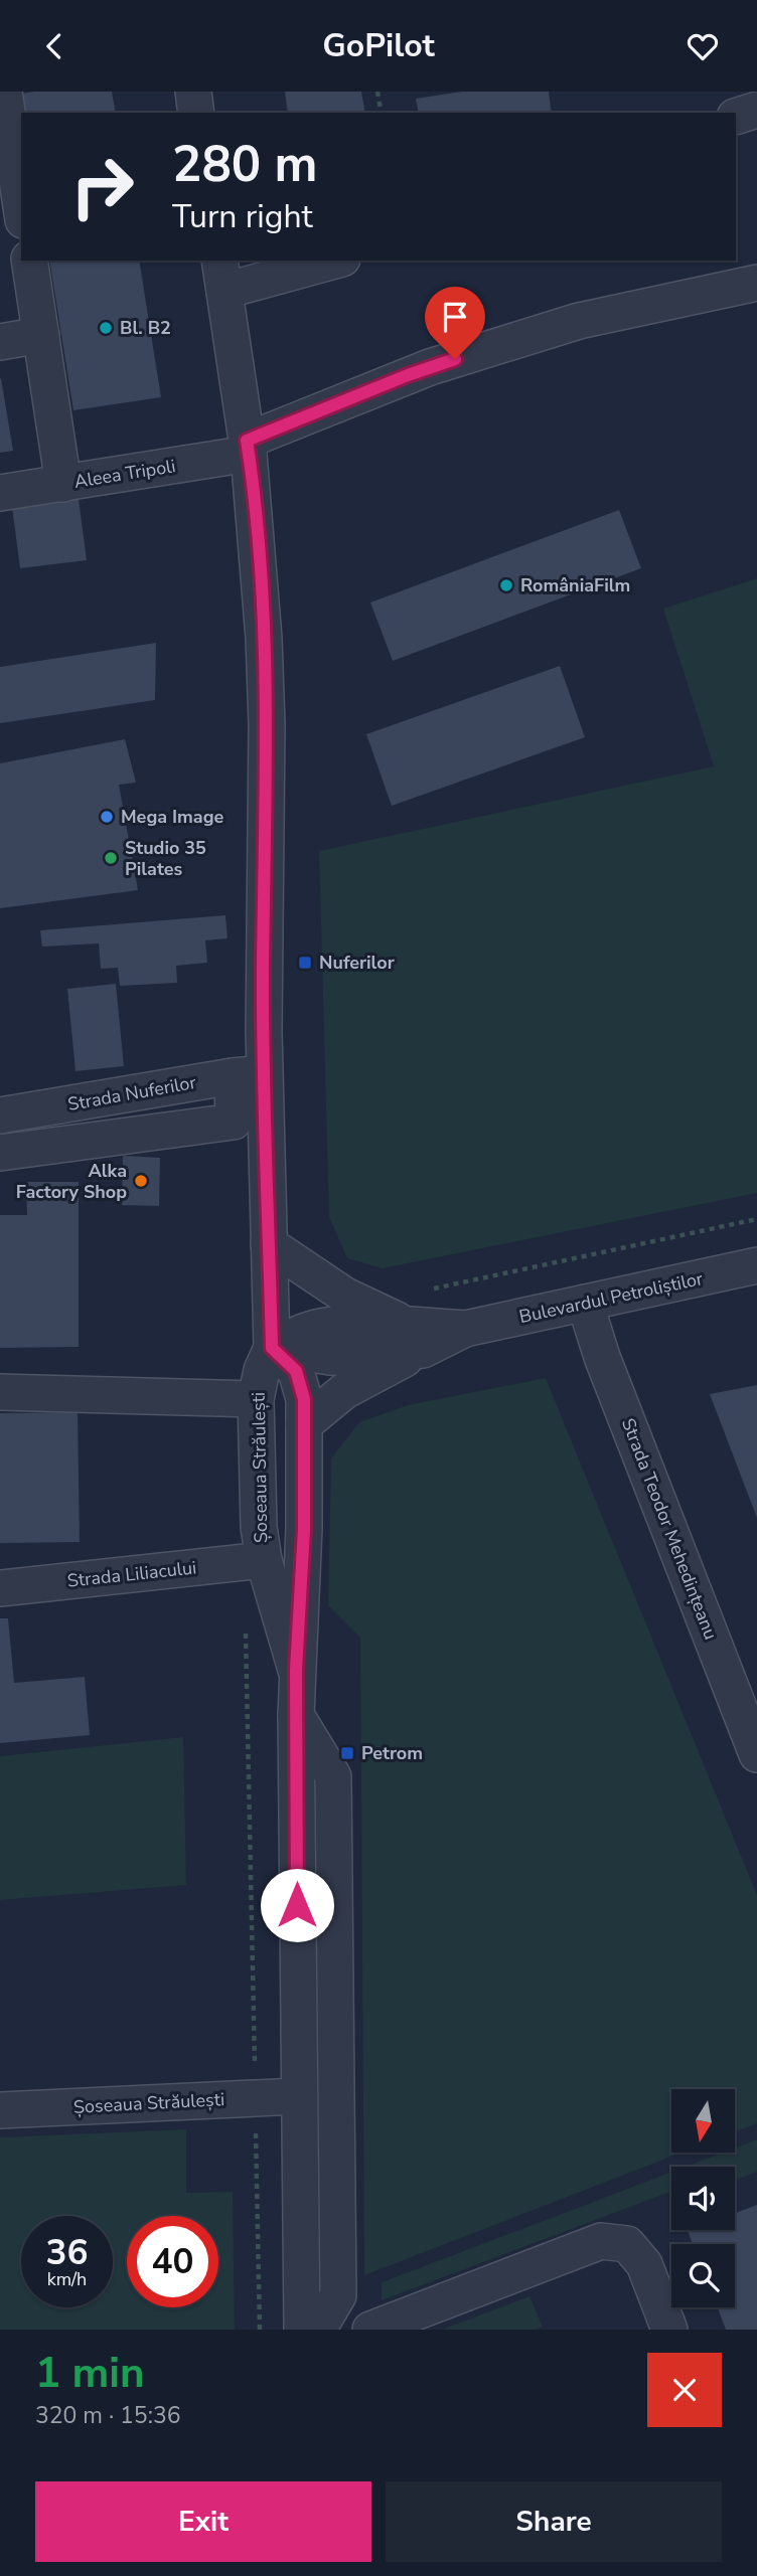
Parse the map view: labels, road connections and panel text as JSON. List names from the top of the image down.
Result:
{
  "streets": {
    "street": [
      "Aleea Tripoli",
      "Strada Nuferilor",
      "Bulevardul Petroliștilor",
      "Șoseaua Străulești",
      "Strada Teodor Mehedințeanu",
      "Strada Liliacului"
    ]
  },
  "crossings": [
    ["Aleea Tripoli", "Șoseaua Străulești"],
    ["Strada Nuferilor", "Șoseaua Străulești"],
    ["Bulevardul Petroliștilor", "Șoseaua Străulești"],
    ["Bulevardul Petroliștilor", "Strada Teodor Mehedințeanu"],
    ["Șoseaua Străulești", "Strada Liliacului"]
  ],
  "places": {
    "other": [
      "Bl. B2",
      "RomâniaFilm",
      "Mega Image",
      "Studio 35 Pilates",
      "Alka Factory Shop"
    ],
    "transit": ["Nuferilor", "Petrom"]
  },
  "north": "bottom",
  "page": {
    "header": "GoPilot",
    "turn": ["280 m", "Turn right"],
    "speed": "36 km/h",
    "limit": "40",
    "heading": ["1 min", "320 m · 15:36"],
    "buttons": ["Exit", "Share"]
  }
}
